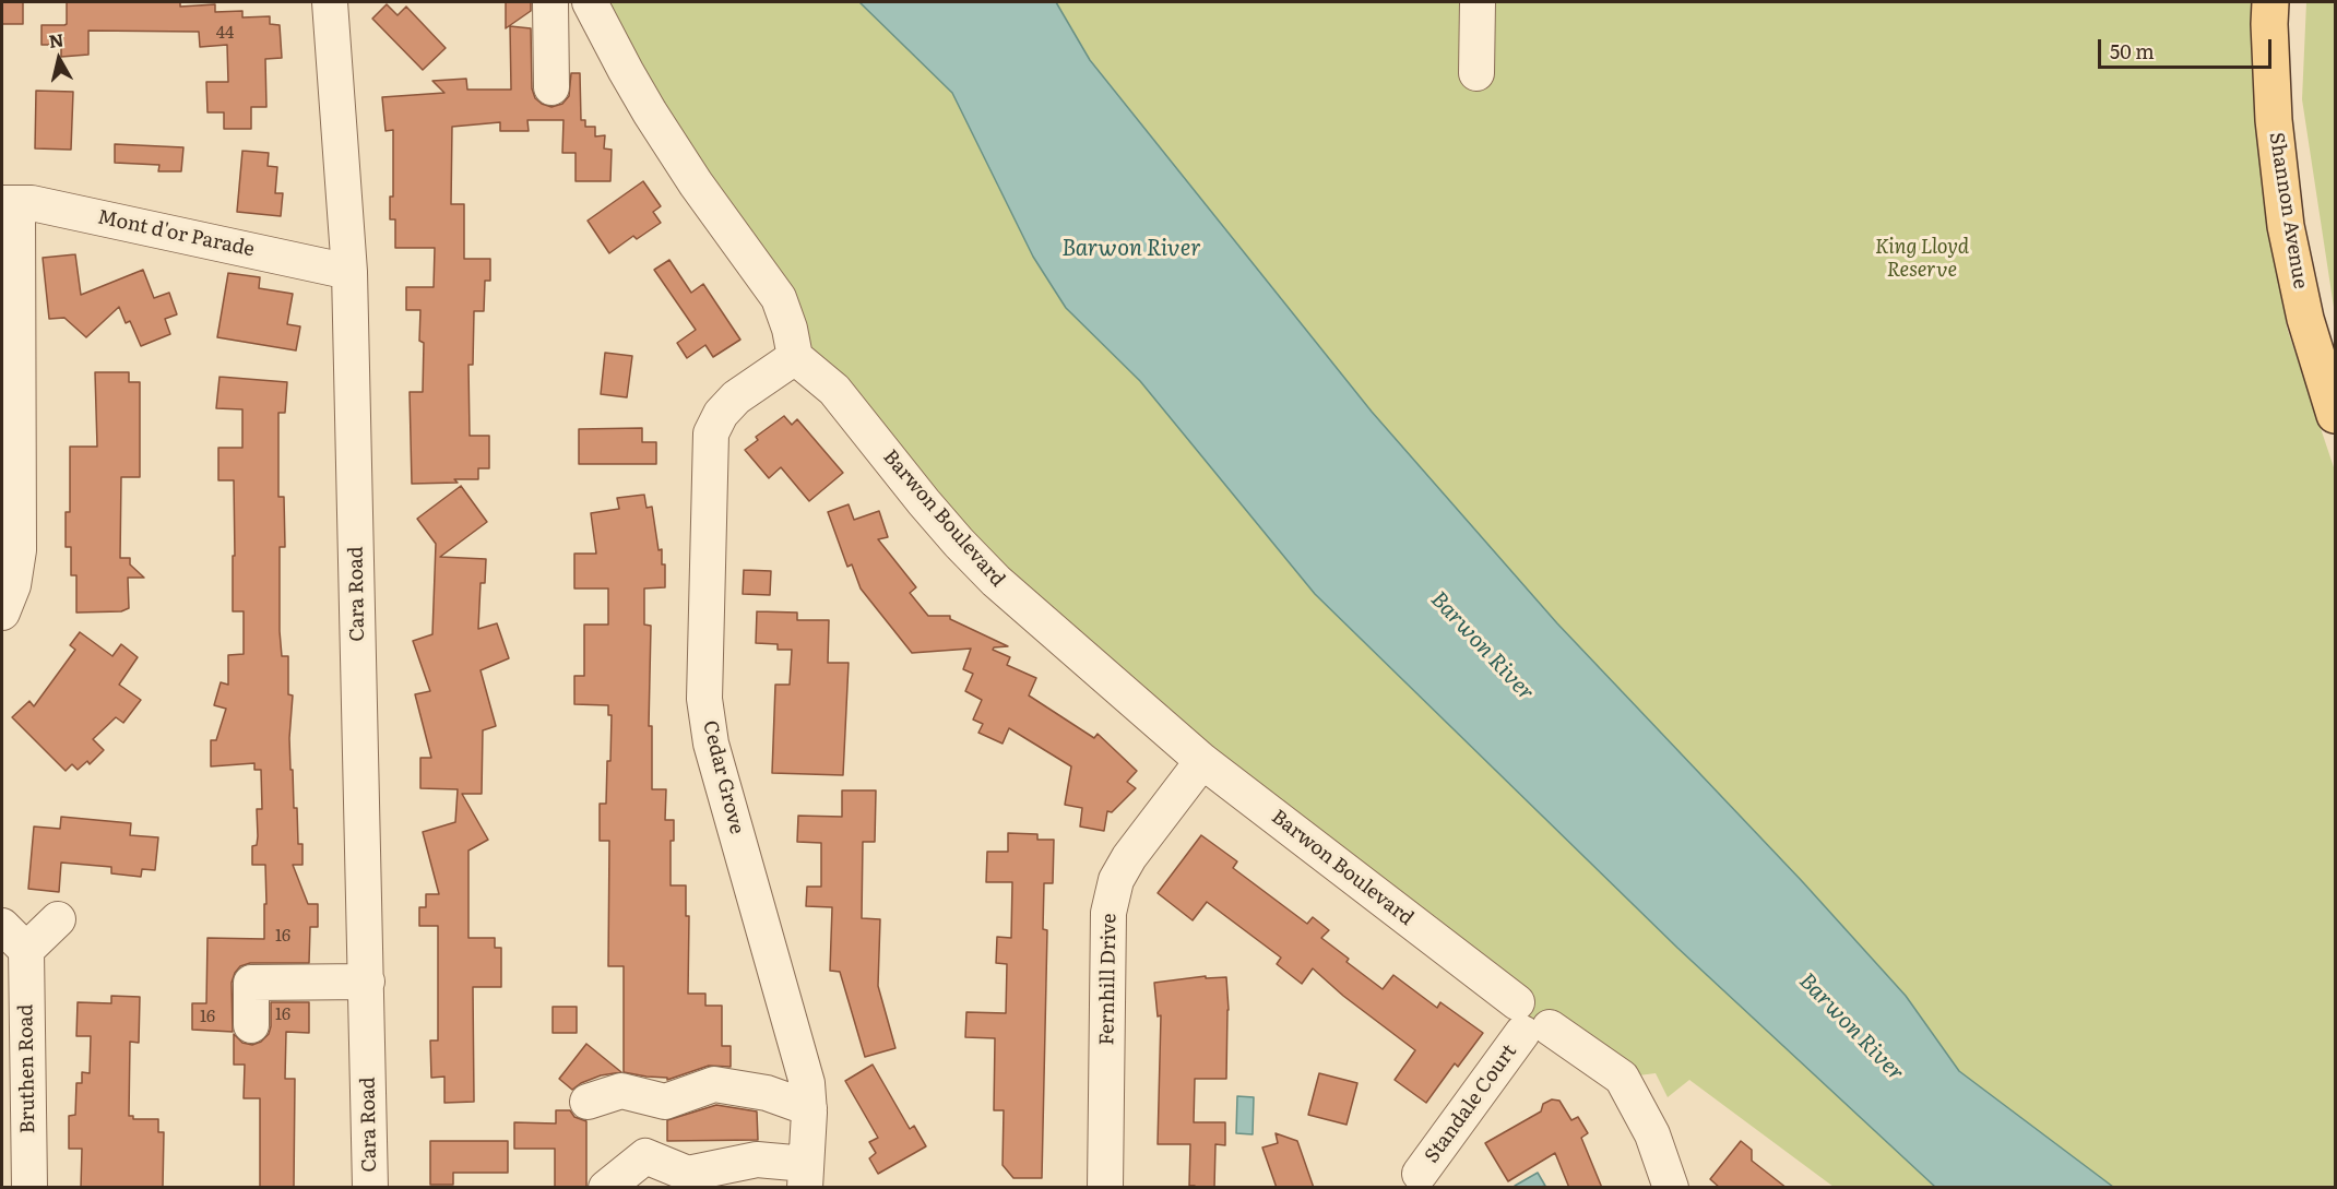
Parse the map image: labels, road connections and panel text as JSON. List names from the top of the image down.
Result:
{
  "streets": {
    "main road": ["Shannon Avenue"],
    "street": [
      "Mont d'or Parade",
      "Barwon Boulevard",
      "Cara Road",
      "Cedar Grove",
      "Fernhill Drive",
      "Bruthen Road",
      "Standale Court"
    ]
  },
  "crossings": [
    ["Mont d'or Parade", "Cara Road"],
    ["Barwon Boulevard", "Cedar Grove"],
    ["Barwon Boulevard", "Fernhill Drive"],
    ["Barwon Boulevard", "Standale Court"]
  ],
  "water": ["Barwon River"],
  "parks": ["King Lloyd Reserve"],
  "house_numbers": [
    "44",
    "16",
    "16",
    "16"
  ],
  "scale_bar": "50 m",
  "north": "top"
}
